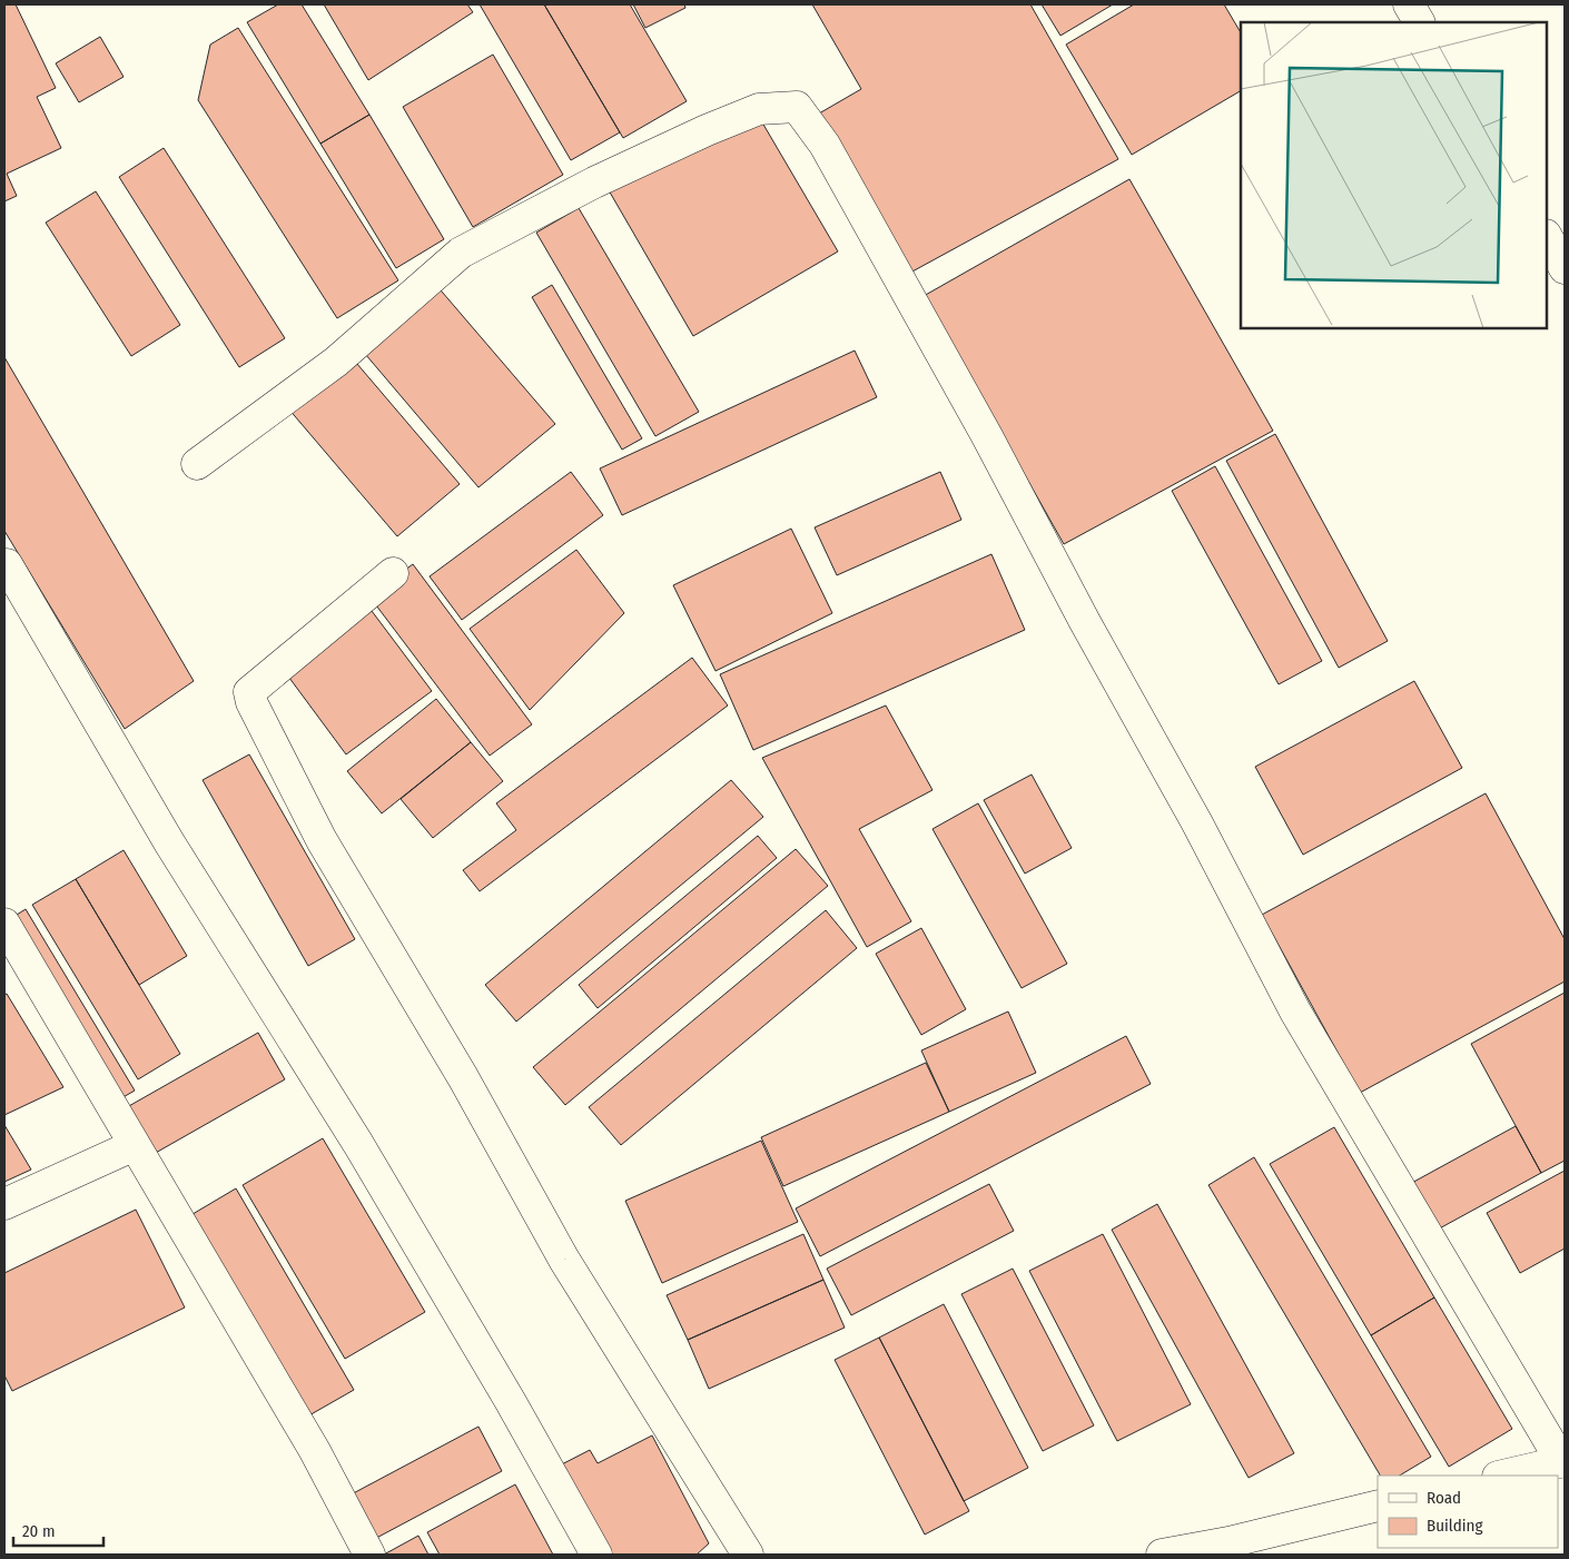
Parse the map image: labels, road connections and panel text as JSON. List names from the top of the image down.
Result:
{
  "legend": ["Road", "Building"],
  "scale_bar": "20 m"
}
